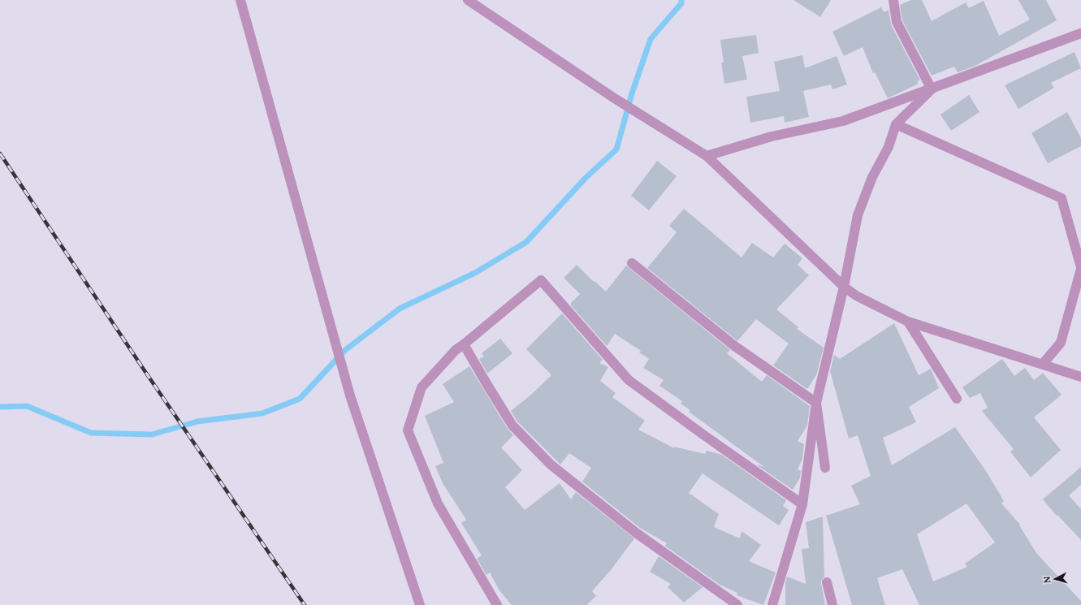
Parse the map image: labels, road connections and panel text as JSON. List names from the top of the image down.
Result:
{
  "north": "left"
}
